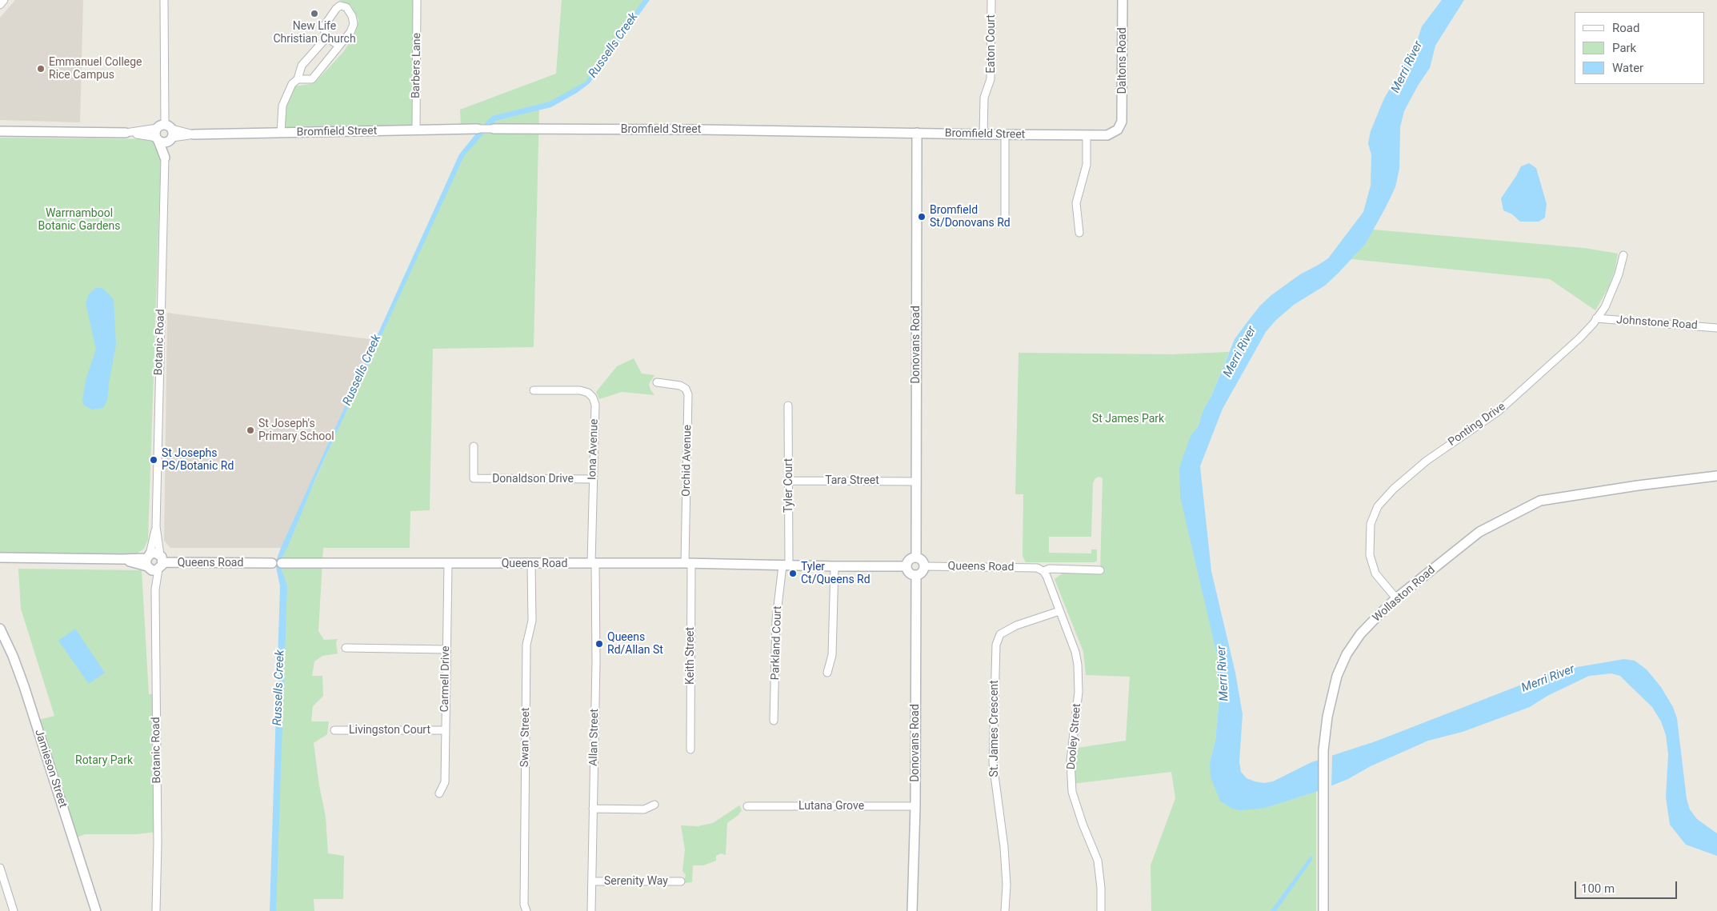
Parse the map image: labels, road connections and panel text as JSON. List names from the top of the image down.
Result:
{
  "streets": {
    "street": [
      "Eaton Court",
      "Daltons Road",
      "Barbers Lane",
      "Bromfield Street",
      "Johnstone Road",
      "Botanic Road",
      "Donovans Road",
      "Ponting Drive",
      "Iona Avenue",
      "Orchid Avenue",
      "Donaldson Drive",
      "Tara Street",
      "Tyler Court",
      "Queens Road",
      "Wollaston Road",
      "Parkland Court",
      "Keith Street",
      "Carmell Drive",
      "St. James Crescent",
      "Livingston Court",
      "Dooley Street",
      "Swan Street",
      "Allan Street",
      "Jamieson Street",
      "Lutana Grove",
      "Serenity Way"
    ]
  },
  "crossings": [
    ["Eaton Court", "Bromfield Street"],
    ["Daltons Road", "Bromfield Street"],
    ["Barbers Lane", "Bromfield Street"],
    ["Bromfield Street", "Botanic Road"],
    ["Bromfield Street", "Donovans Road"],
    ["Johnstone Road", "Ponting Drive"],
    ["Botanic Road", "Queens Road"],
    ["Donovans Road", "Tara Street"],
    ["Donovans Road", "Queens Road"],
    ["Donovans Road", "Lutana Grove"],
    ["Ponting Drive", "Wollaston Road"],
    ["Iona Avenue", "Donaldson Drive"],
    ["Iona Avenue", "Queens Road"],
    ["Iona Avenue", "Allan Street"],
    ["Orchid Avenue", "Queens Road"],
    ["Orchid Avenue", "Keith Street"],
    ["Tara Street", "Tyler Court"],
    ["Tyler Court", "Queens Road"],
    ["Tyler Court", "Parkland Court"],
    ["Queens Road", "Parkland Court"],
    ["Queens Road", "Keith Street"],
    ["Queens Road", "Carmell Drive"],
    ["Queens Road", "Dooley Street"],
    ["Queens Road", "Swan Street"],
    ["Queens Road", "Allan Street"],
    ["Carmell Drive", "Livingston Court"],
    ["St. James Crescent", "Dooley Street"],
    ["Allan Street", "Serenity Way"]
  ],
  "water": ["Russells Creek", "Merri River"],
  "parks": ["Warrnambool Botanic Gardens", "St James Park", "Rotary Park"],
  "places": [
    "New Life Christian Church",
    "Emmanuel College Rice Campus",
    "Bromfield St/Donovans Rd",
    "St Joseph's Primary School",
    "St Josephs PS/Botanic Rd",
    "Tyler Ct/Queens Rd",
    "Queens Rd/Allan St"
  ],
  "legend": ["Road", "Park", "Water"],
  "scale_bar": "100 m"
}
